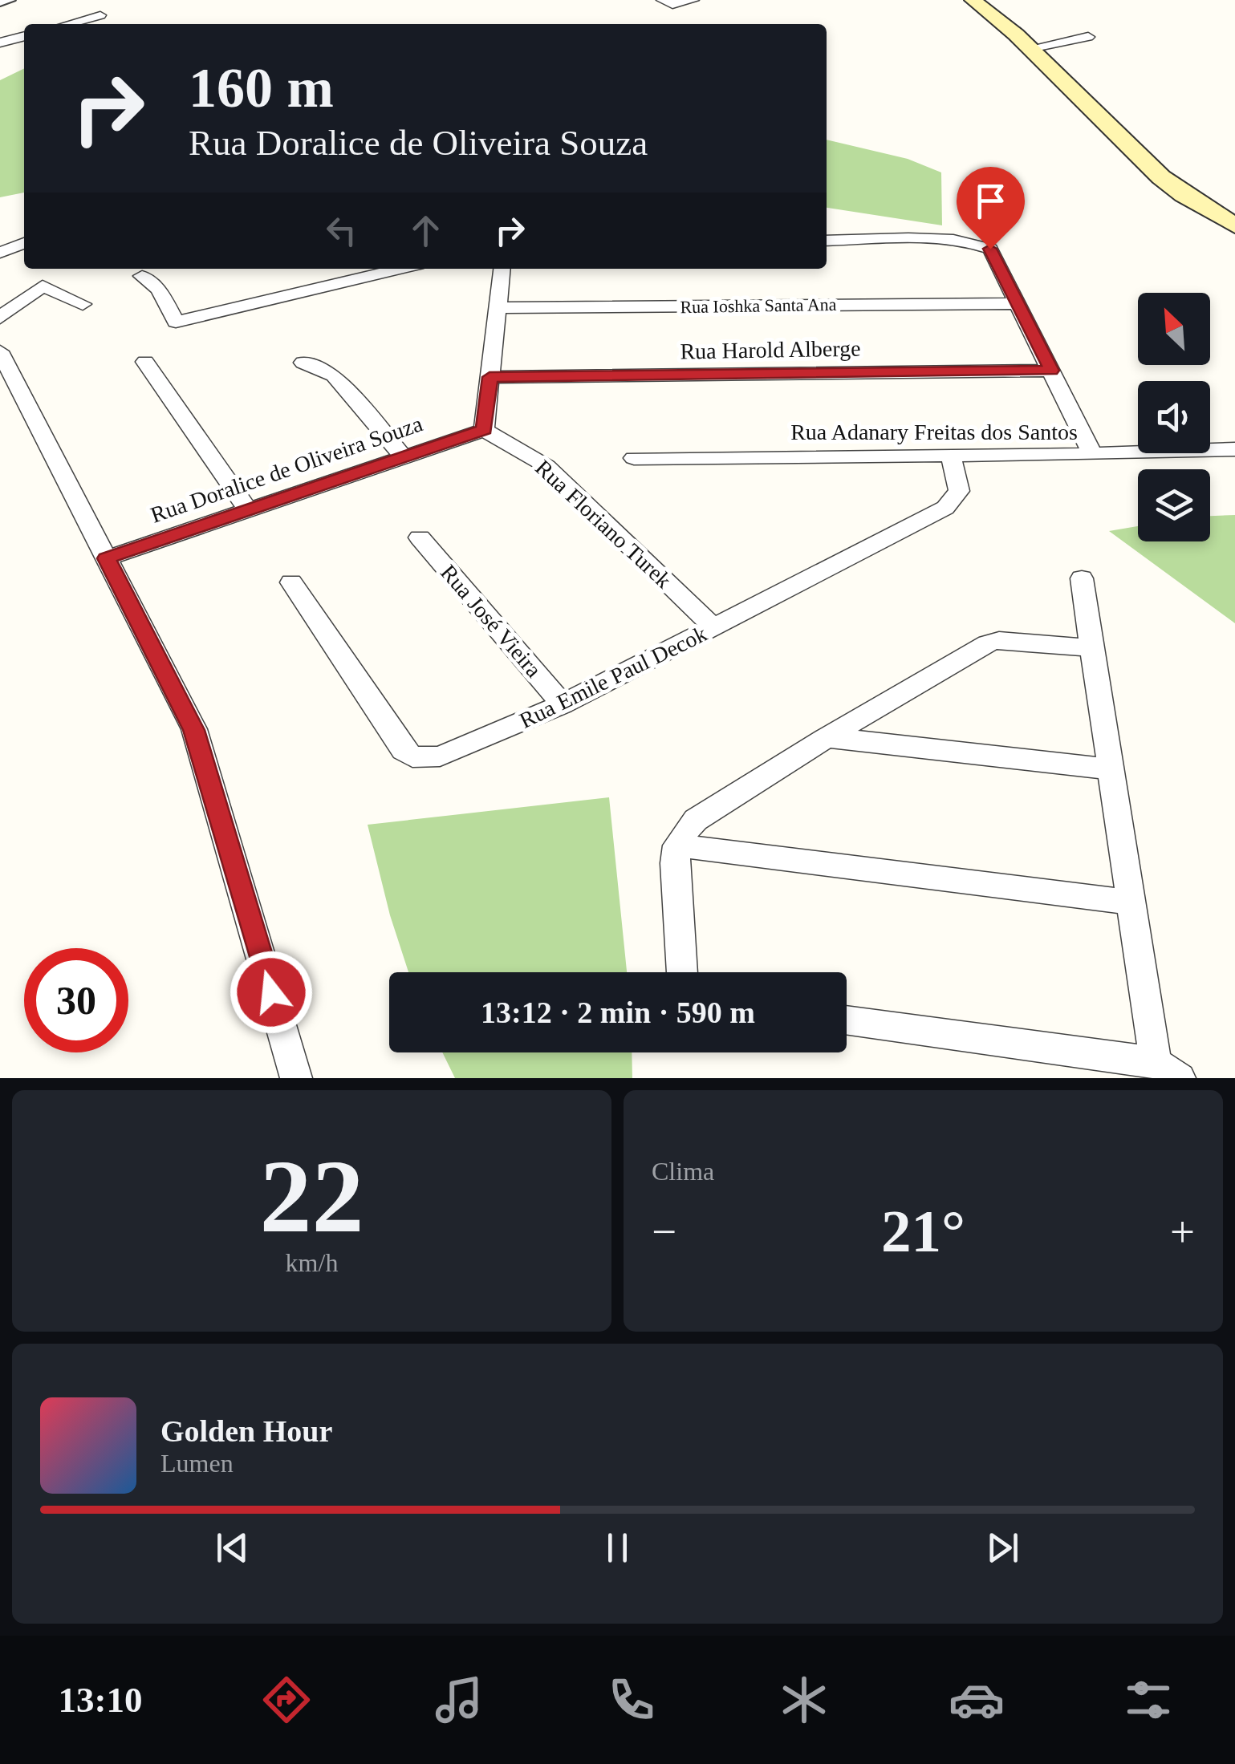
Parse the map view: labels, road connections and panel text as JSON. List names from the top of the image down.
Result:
{
  "streets": {
    "street": [
      "Rua Ioshka Santa Ana",
      "Rua Harold Alberge",
      "Rua Adanary Freitas dos Santos",
      "Rua Doralice de Oliveira Souza",
      "Rua Floriano Turek",
      "Rua José Vieira",
      "Rua Emile Paul Decok"
    ]
  },
  "crossings": [
    ["Rua Adanary Freitas dos Santos", "Rua Emile Paul Decok"],
    ["Rua Doralice de Oliveira Souza", "Rua Floriano Turek"],
    ["Rua Floriano Turek", "Rua Emile Paul Decok"],
    ["Rua José Vieira", "Rua Emile Paul Decok"]
  ],
  "north": "top left",
  "page": {
    "turn": ["160 m", "Rua Doralice de Oliveira Souza"],
    "limit": "30",
    "trip": "13:12 · 2 min · 590 m",
    "tile": [
      ["22", "km/h"],
      "Clima"
    ],
    "heat": ["−", "21°", "+"],
    "song": ["Golden Hour", "Lumen"],
    "tabs": "13:10"
  }
}
